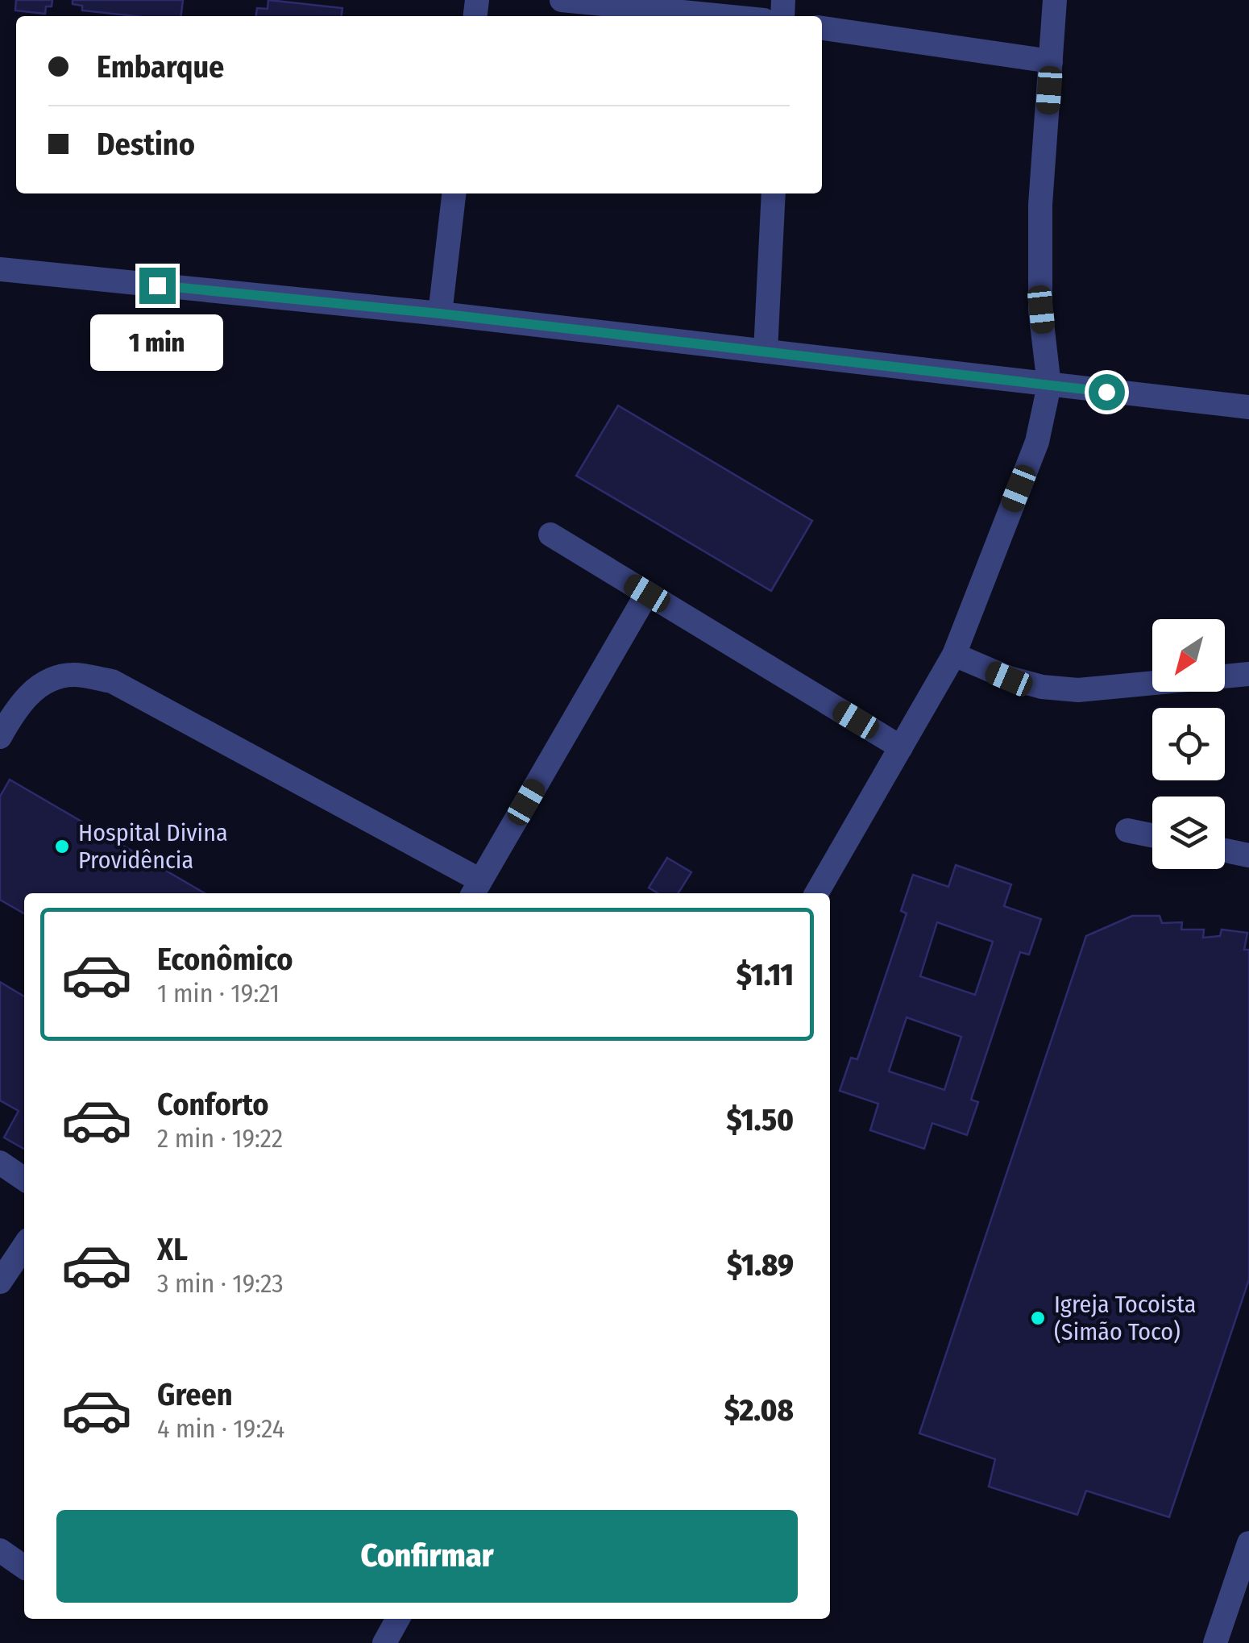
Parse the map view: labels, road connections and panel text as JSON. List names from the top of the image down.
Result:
{
  "places": ["Hospital Divina Providência", "Igreja Tocoista (Simão Toco)"],
  "north": "bottom left",
  "page": {
    "banner": ["Embarque", "Destino"],
    "bubble": "1 min",
    "list": [
      {
        "name": "Econômico",
        "note": "1 min · 19:21",
        "value": "$1.11"
      },
      {
        "name": "Conforto",
        "note": "2 min · 19:22",
        "value": "$1.50"
      },
      {
        "name": "XL",
        "note": "3 min · 19:23",
        "value": "$1.89"
      },
      {
        "name": "Green",
        "note": "4 min · 19:24",
        "value": "$2.08"
      }
    ],
    "buttons": "Confirmar"
  }
}
